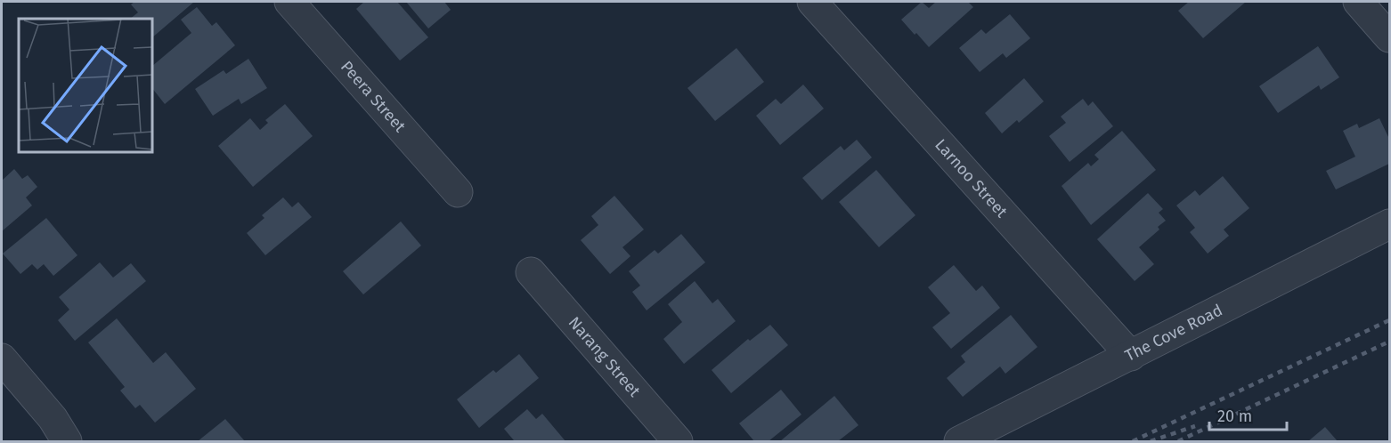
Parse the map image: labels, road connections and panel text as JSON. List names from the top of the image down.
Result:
{
  "streets": {
    "street": [
      "Peera Street",
      "Larnoo Street",
      "The Cove Road",
      "Narang Street"
    ]
  },
  "crossings": [
    ["Larnoo Street", "The Cove Road"]
  ],
  "scale_bar": "20 m"
}
